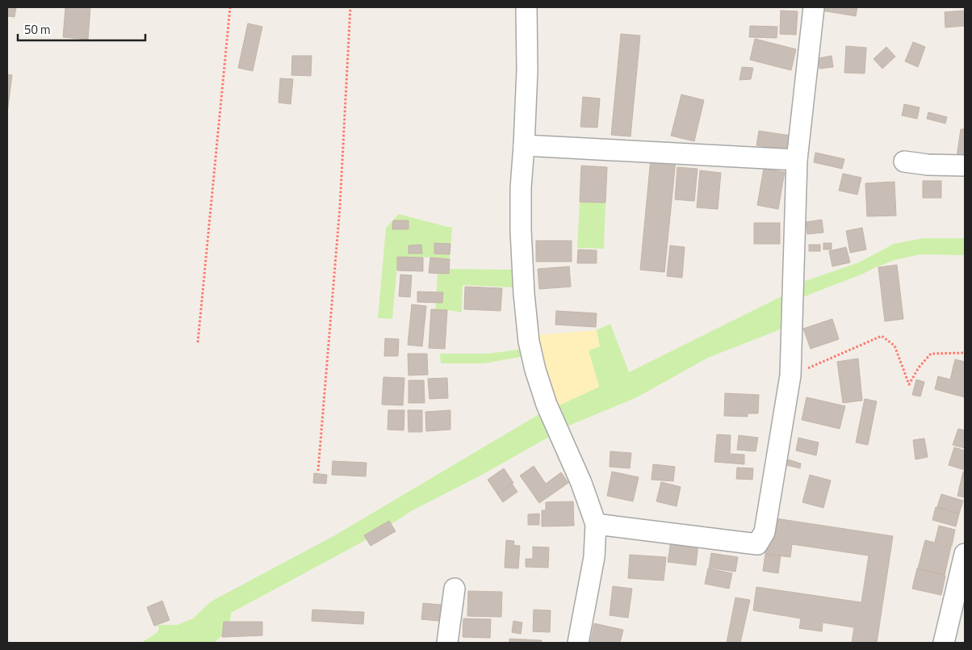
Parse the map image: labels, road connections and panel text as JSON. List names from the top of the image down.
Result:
{
  "scale_bar": "50 m"
}
